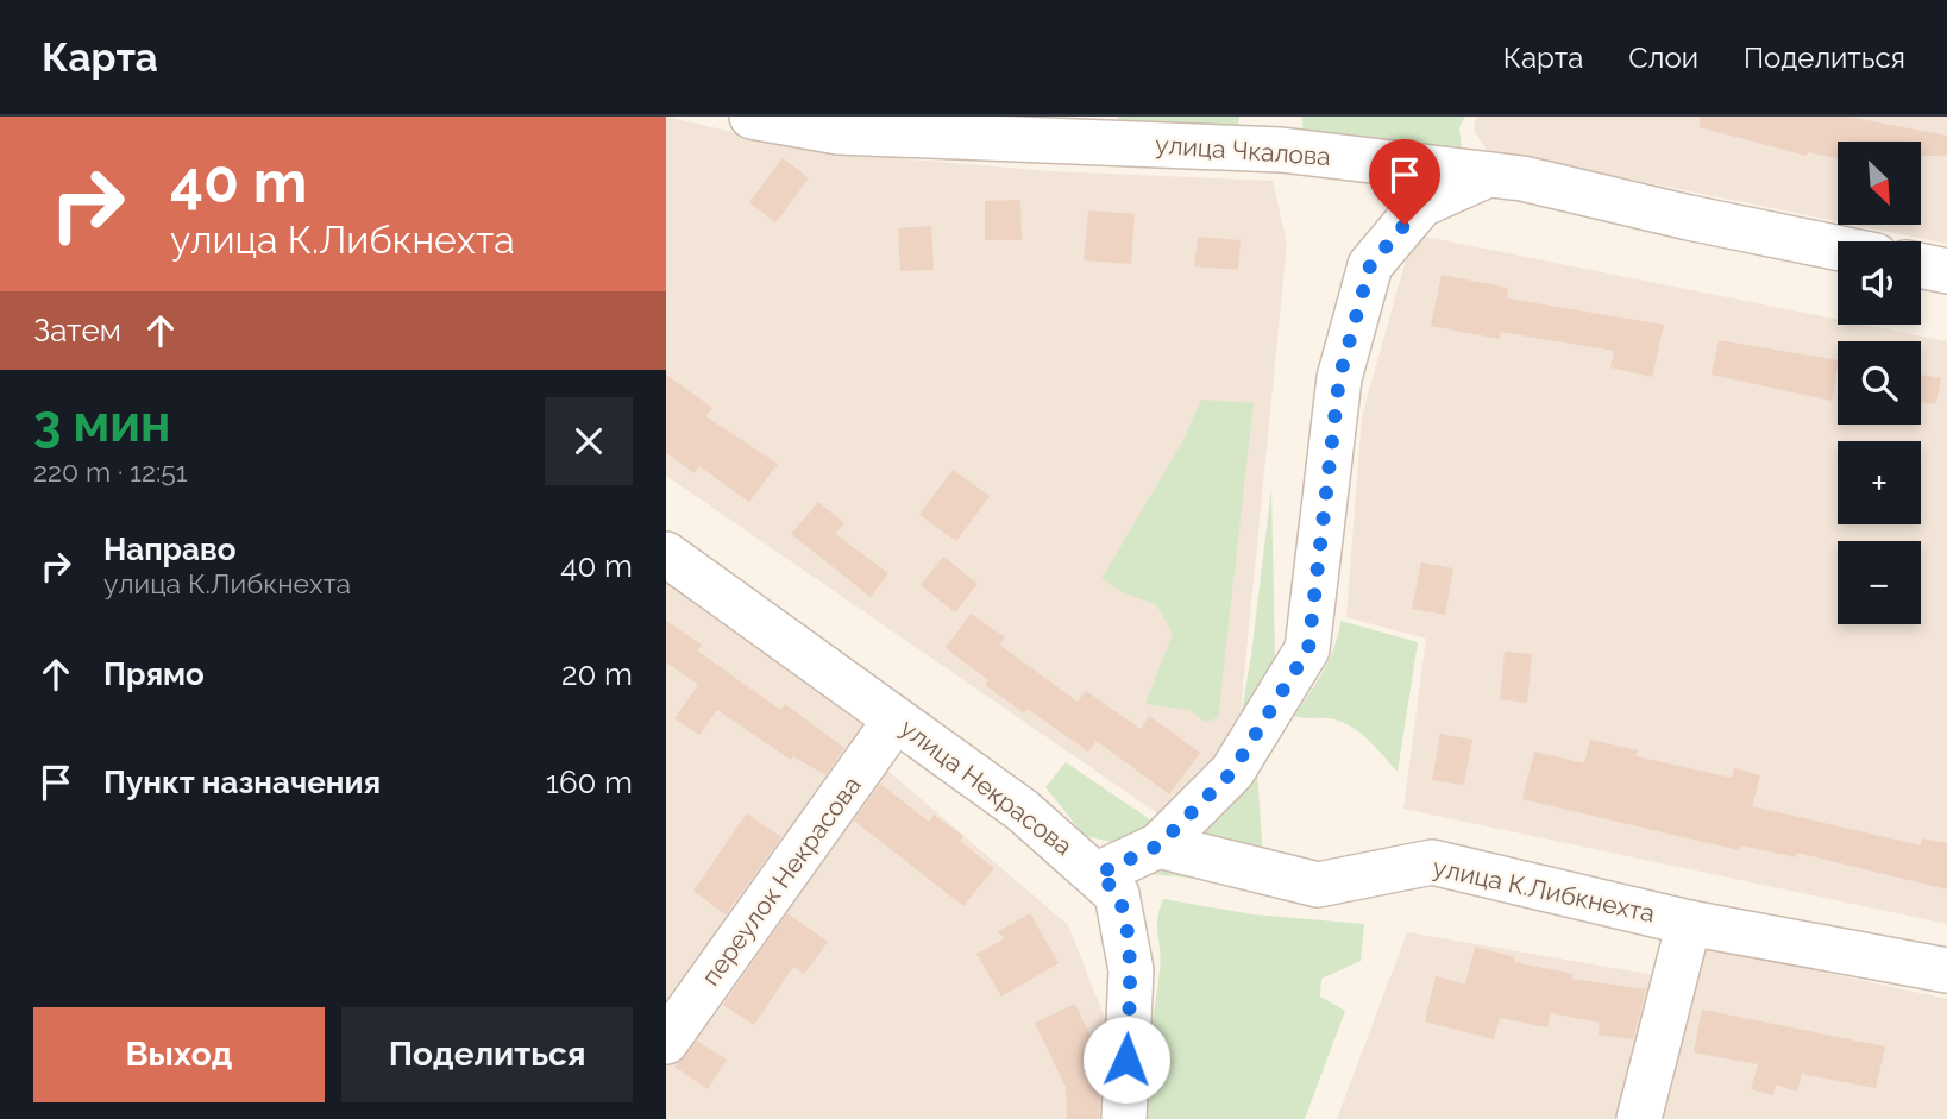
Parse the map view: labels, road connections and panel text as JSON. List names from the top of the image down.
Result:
{
  "streets": {
    "street": [
      "улица Чкалова",
      "улица Некрасова",
      "переулок Некрасова",
      "улица К.Либкнехта"
    ]
  },
  "crossings": [
    ["улица Некрасова", "переулок Некрасова"]
  ],
  "north": "bottom right",
  "page": {
    "header": "Карта",
    "nav": ["Карта", "Слои", "Поделиться"],
    "turn": ["40 m", "улица К.Либкнехта"],
    "map_buttons": ["+", "−"],
    "then": "Затем",
    "heading": ["3 мин", "220 m · 12:51"],
    "list": [
      {
        "name": "Направо",
        "note": "улица К.Либкнехта",
        "value": "40 m"
      },
      {
        "name": "Прямо",
        "value": "20 m"
      },
      {
        "name": "Пункт назначения",
        "value": "160 m"
      }
    ],
    "buttons": ["Выход", "Поделиться"]
  }
}
